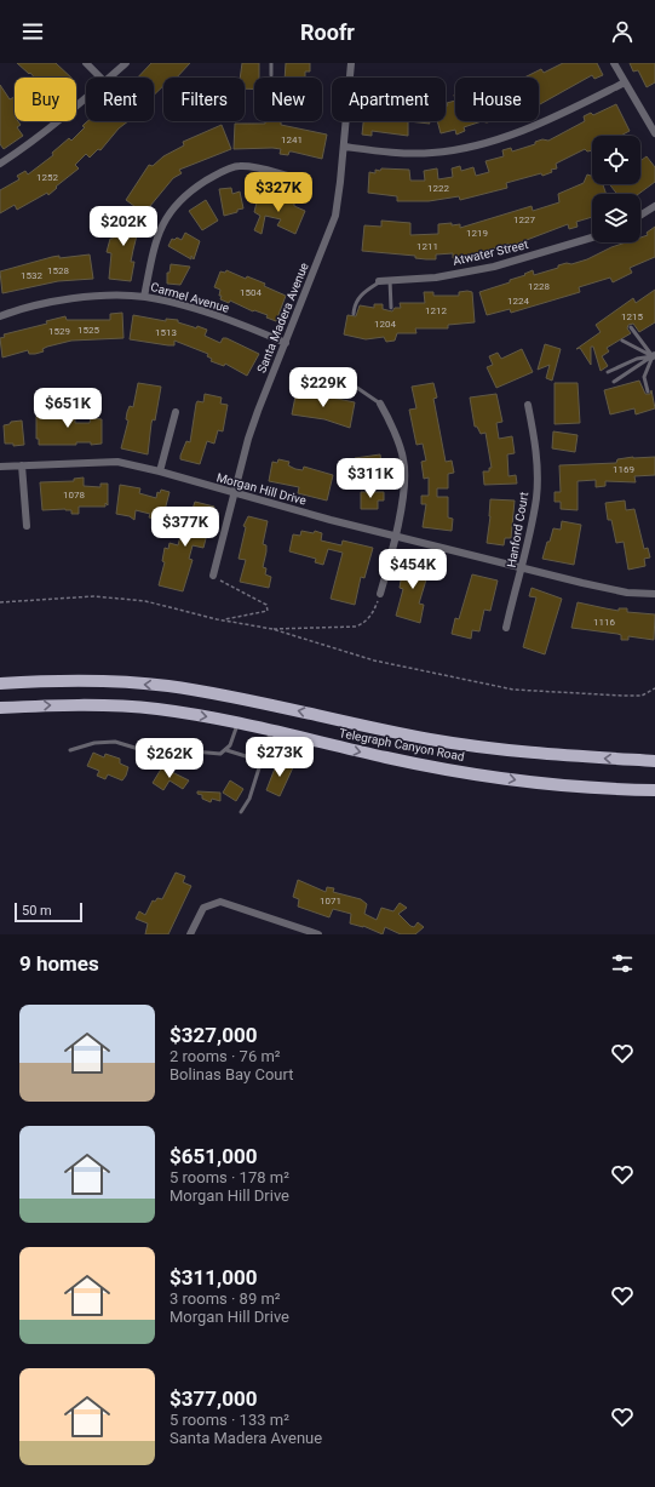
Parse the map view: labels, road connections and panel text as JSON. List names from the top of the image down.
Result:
{
  "streets": {
    "main road": ["Telegraph Canyon Road"],
    "street": [
      "Atwater Street",
      "Carmel Avenue",
      "Santa Madera Avenue",
      "Morgan Hill Drive",
      "Hanford Court"
    ]
  },
  "crossings": [
    ["Carmel Avenue", "Santa Madera Avenue"],
    ["Santa Madera Avenue", "Morgan Hill Drive"],
    ["Morgan Hill Drive", "Hanford Court"]
  ],
  "house_numbers": [
    "1241",
    "1252",
    "1222",
    "1227",
    "1219",
    "1211",
    "1528",
    "1532",
    "1228",
    "1504",
    "1224",
    "1212",
    "1215",
    "1204",
    "1525",
    "1529",
    "1513",
    "1169",
    "1078",
    "1116",
    "1071"
  ],
  "scale_bar": "50 m",
  "page": {
    "header": "Roofr",
    "chip": [
      "Buy",
      "Rent",
      "Filters",
      "New",
      "Apartment",
      "House"
    ],
    "price": [
      "$327K",
      "$202K",
      "$229K",
      "$651K",
      "$311K",
      "$377K",
      "$454K",
      "$273K",
      "$262K"
    ],
    "scale": "50 m",
    "heading": "9 homes",
    "list": [
      {
        "name": "$327,000",
        "note": "2 rooms · 76 m² · Bolinas Bay Court"
      },
      {
        "name": "$651,000",
        "note": "5 rooms · 178 m² · Morgan Hill Drive"
      },
      {
        "name": "$311,000",
        "note": "3 rooms · 89 m² · Morgan Hill Drive"
      },
      {
        "name": "$377,000",
        "note": "5 rooms · 133 m² · Santa Madera Avenue"
      }
    ]
  }
}
